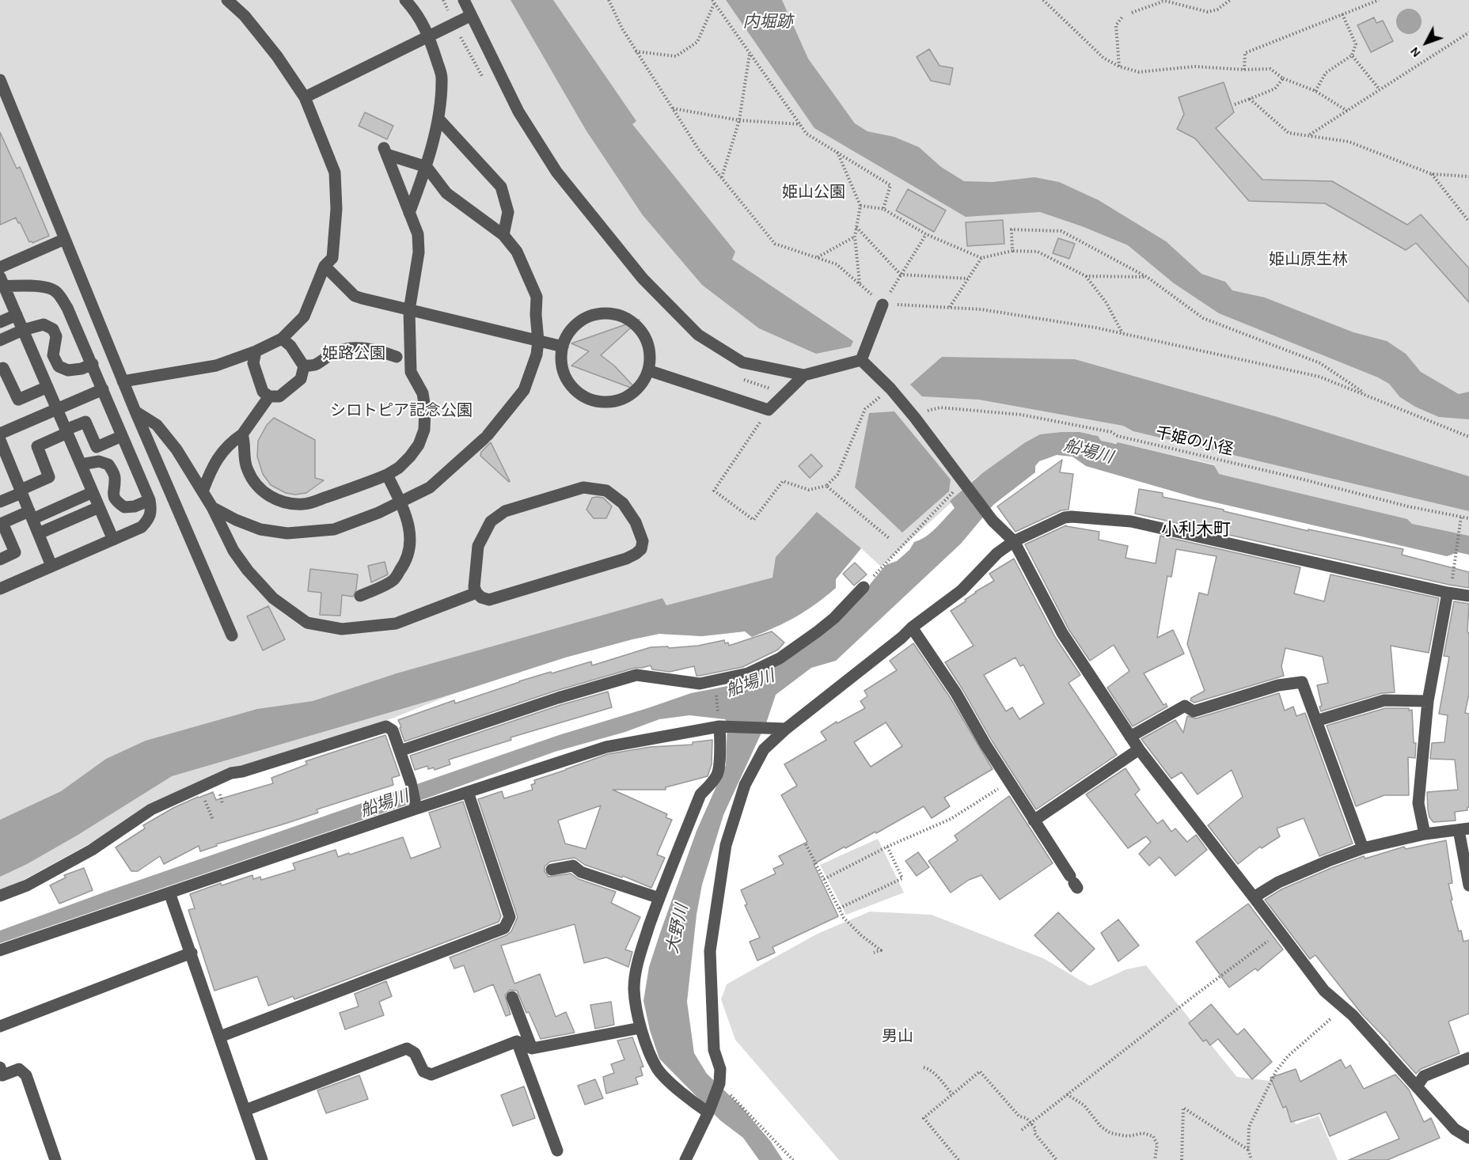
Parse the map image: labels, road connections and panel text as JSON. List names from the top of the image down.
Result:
{
  "streets": {
    "path": ["千姫の小径"]
  },
  "districts": ["小利木町"],
  "water": ["内堀跡", "船場川", "大野川"],
  "parks": [
    "姫山公園",
    "姫山原生林",
    "姫路公園",
    "シロトピア記念公園",
    "男山"
  ],
  "north": "bottom left"
}
